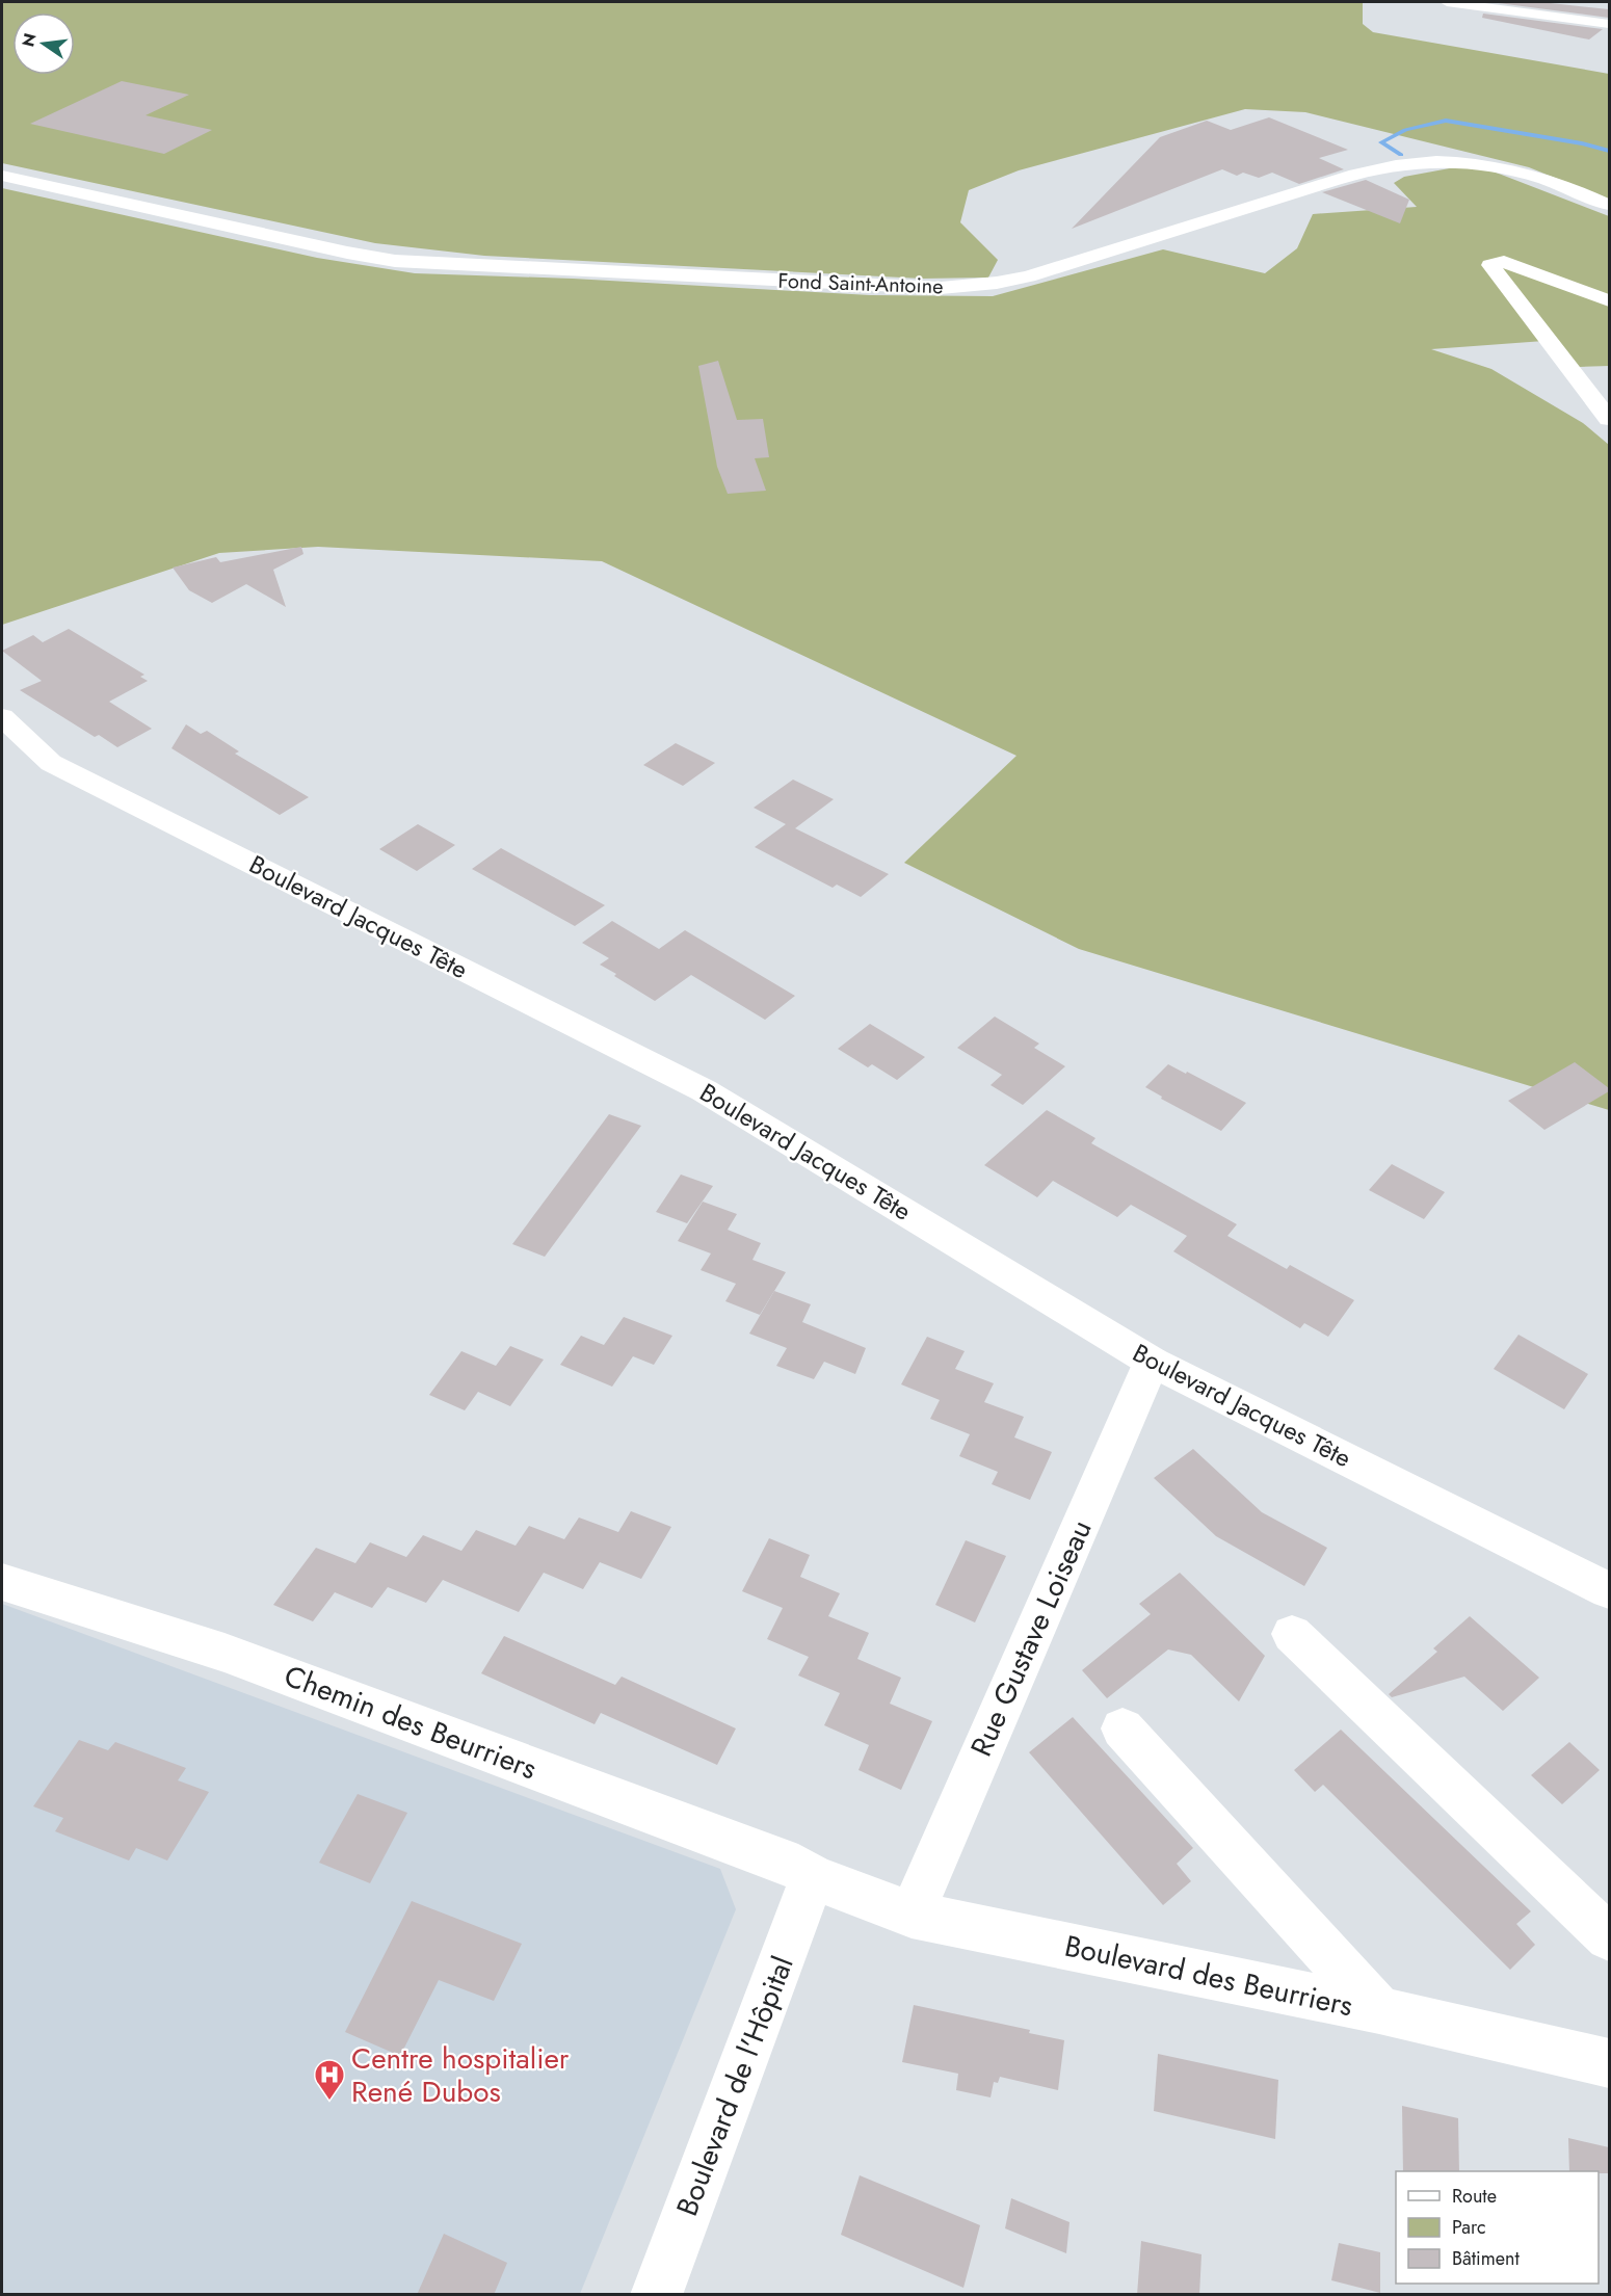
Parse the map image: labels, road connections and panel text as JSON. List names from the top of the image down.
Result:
{
  "streets": {
    "street": [
      "Fond Saint-Antoine",
      "Boulevard Jacques Tête",
      "Rue Gustave Loiseau",
      "Chemin des Beurriers",
      "Boulevard des Beurriers",
      "Boulevard de l'Hôpital"
    ]
  },
  "crossings": [
    ["Boulevard Jacques Tête", "Rue Gustave Loiseau"],
    ["Rue Gustave Loiseau", "Boulevard des Beurriers"],
    ["Chemin des Beurriers", "Boulevard des Beurriers"],
    ["Chemin des Beurriers", "Boulevard de l'Hôpital"],
    ["Boulevard des Beurriers", "Boulevard de l'Hôpital"]
  ],
  "places": {
    "hospital": ["Centre hospitalier René Dubos"]
  },
  "legend": ["Route", "Parc", "Bâtiment"],
  "north": "left"
}
